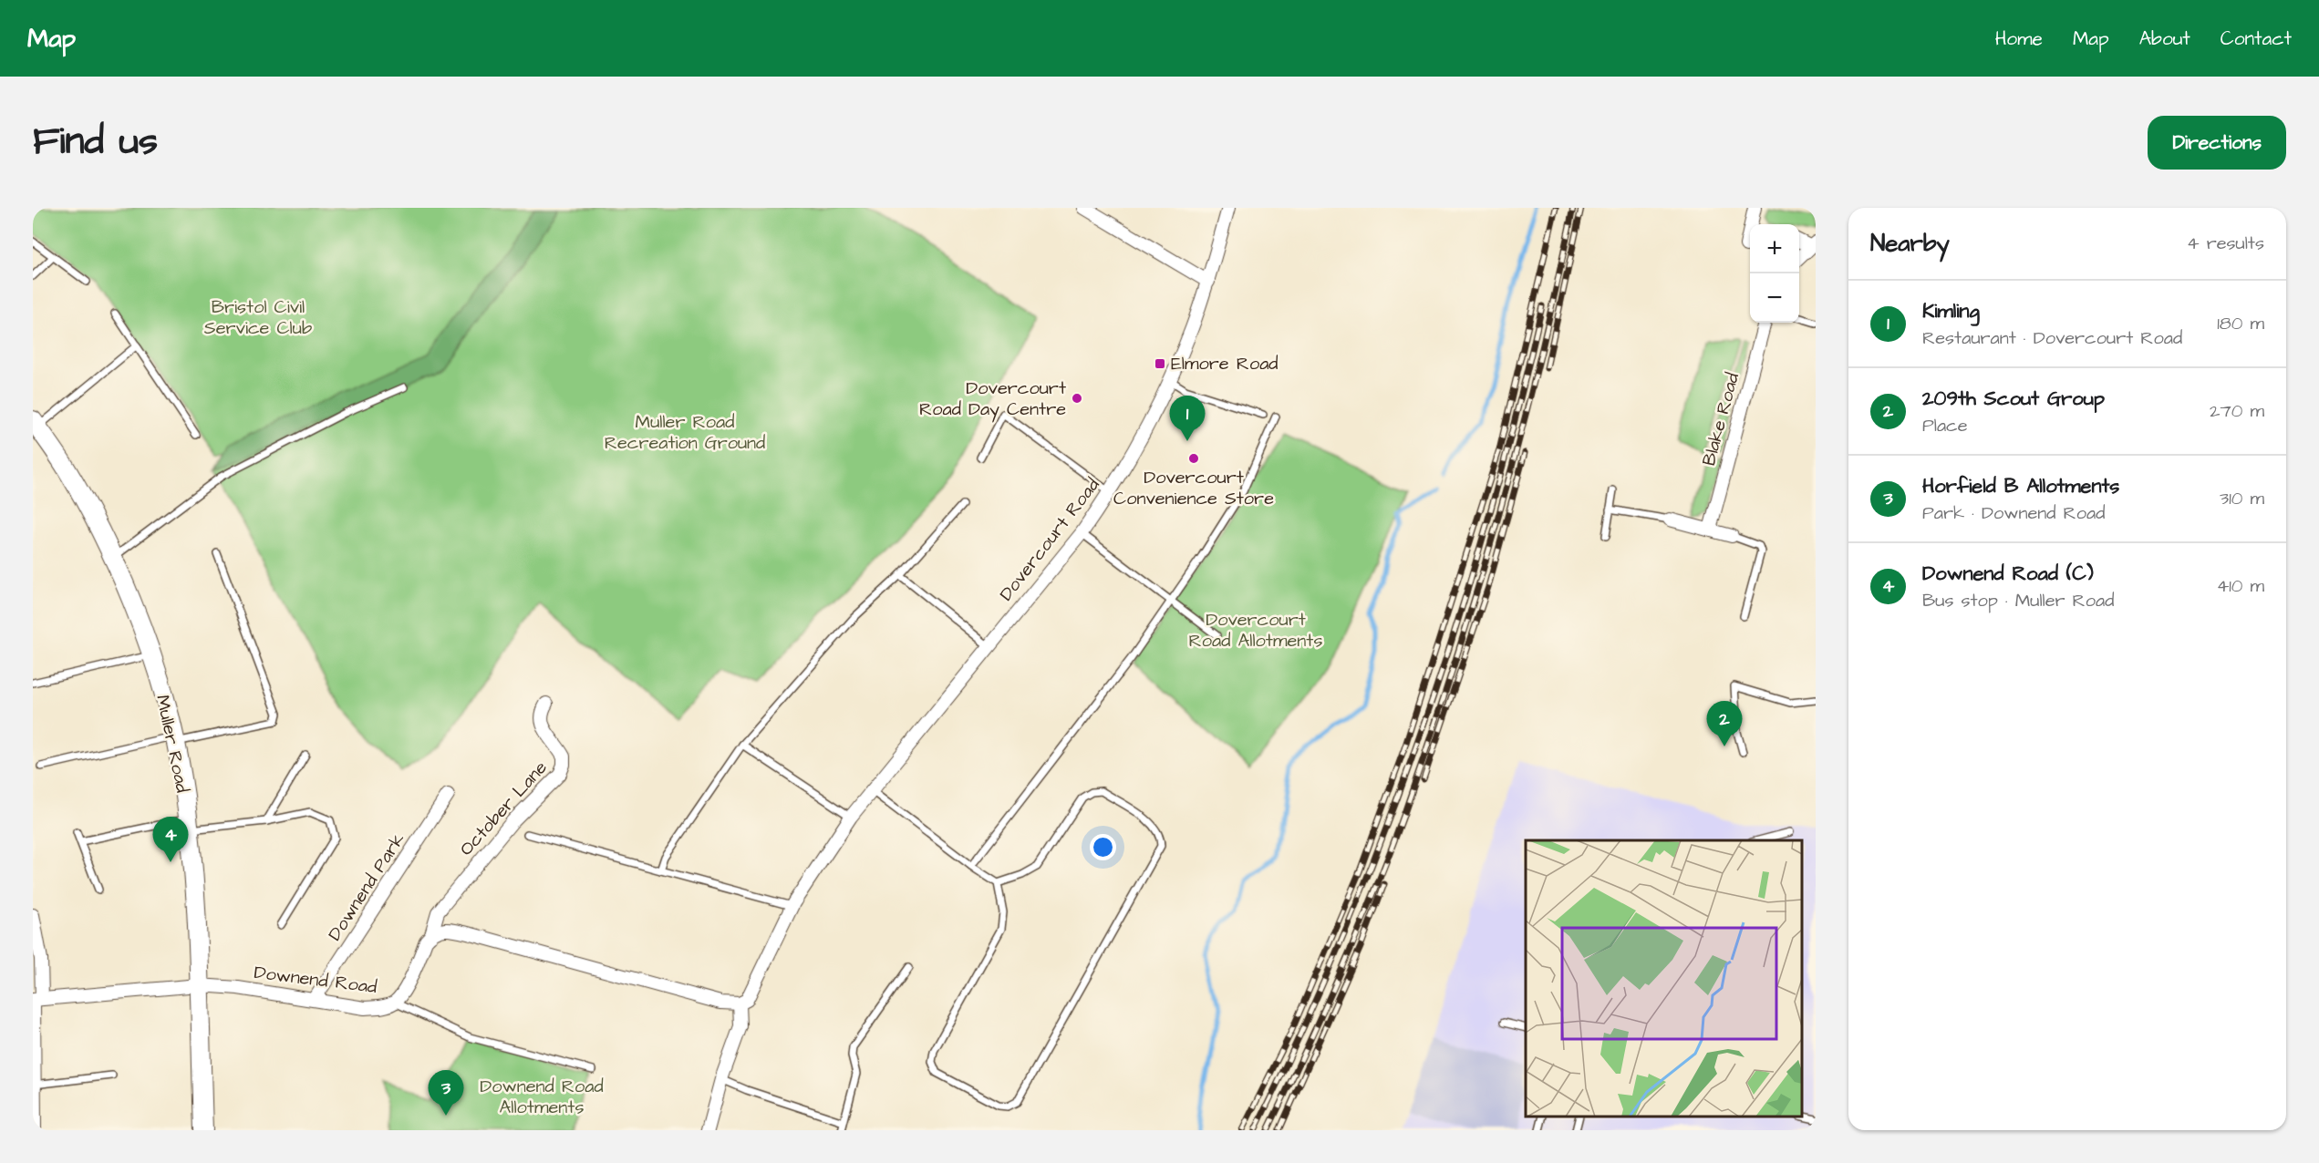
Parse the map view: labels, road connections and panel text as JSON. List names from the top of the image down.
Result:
{
  "streets": {
    "main road": ["Muller Road"],
    "street": [
      "Blake Road",
      "Dovercourt Road",
      "October Lane",
      "Downend Park",
      "Downend Road"
    ]
  },
  "crossings": [
    ["Muller Road", "Downend Road"],
    ["October Lane", "Downend Road"],
    ["Downend Park", "Downend Road"]
  ],
  "parks": [
    "Bristol Civil Service Club",
    "Muller Road Recreation Ground",
    "Dovercourt Road Allotments",
    "Downend Road Allotments"
  ],
  "places": {
    "transit": ["Elmore Road"],
    "other": ["Dovercourt Road Day Centre", "Dovercourt Convenience Store"]
  },
  "page": {
    "header": "Map",
    "nav": [
      "Home",
      "Map",
      "About",
      "Contact"
    ],
    "title": "Find us",
    "buttons": "Directions",
    "heading": ["Nearby", "4 results"],
    "map_buttons": ["+", "−"],
    "list": [
      {
        "mark": "1",
        "name": "Kimling",
        "note": "Restaurant · Dovercourt Road",
        "value": "180 m"
      },
      {
        "mark": "2",
        "name": "209th Scout Group",
        "note": "Place",
        "value": "270 m"
      },
      {
        "mark": "3",
        "name": "Horfield B Allotments",
        "note": "Park · Downend Road",
        "value": "310 m"
      },
      {
        "mark": "4",
        "name": "Downend Road (C)",
        "note": "Bus stop · Muller Road",
        "value": "410 m"
      }
    ],
    "pins": [
      "1",
      "2",
      "4",
      "3"
    ]
  }
}
